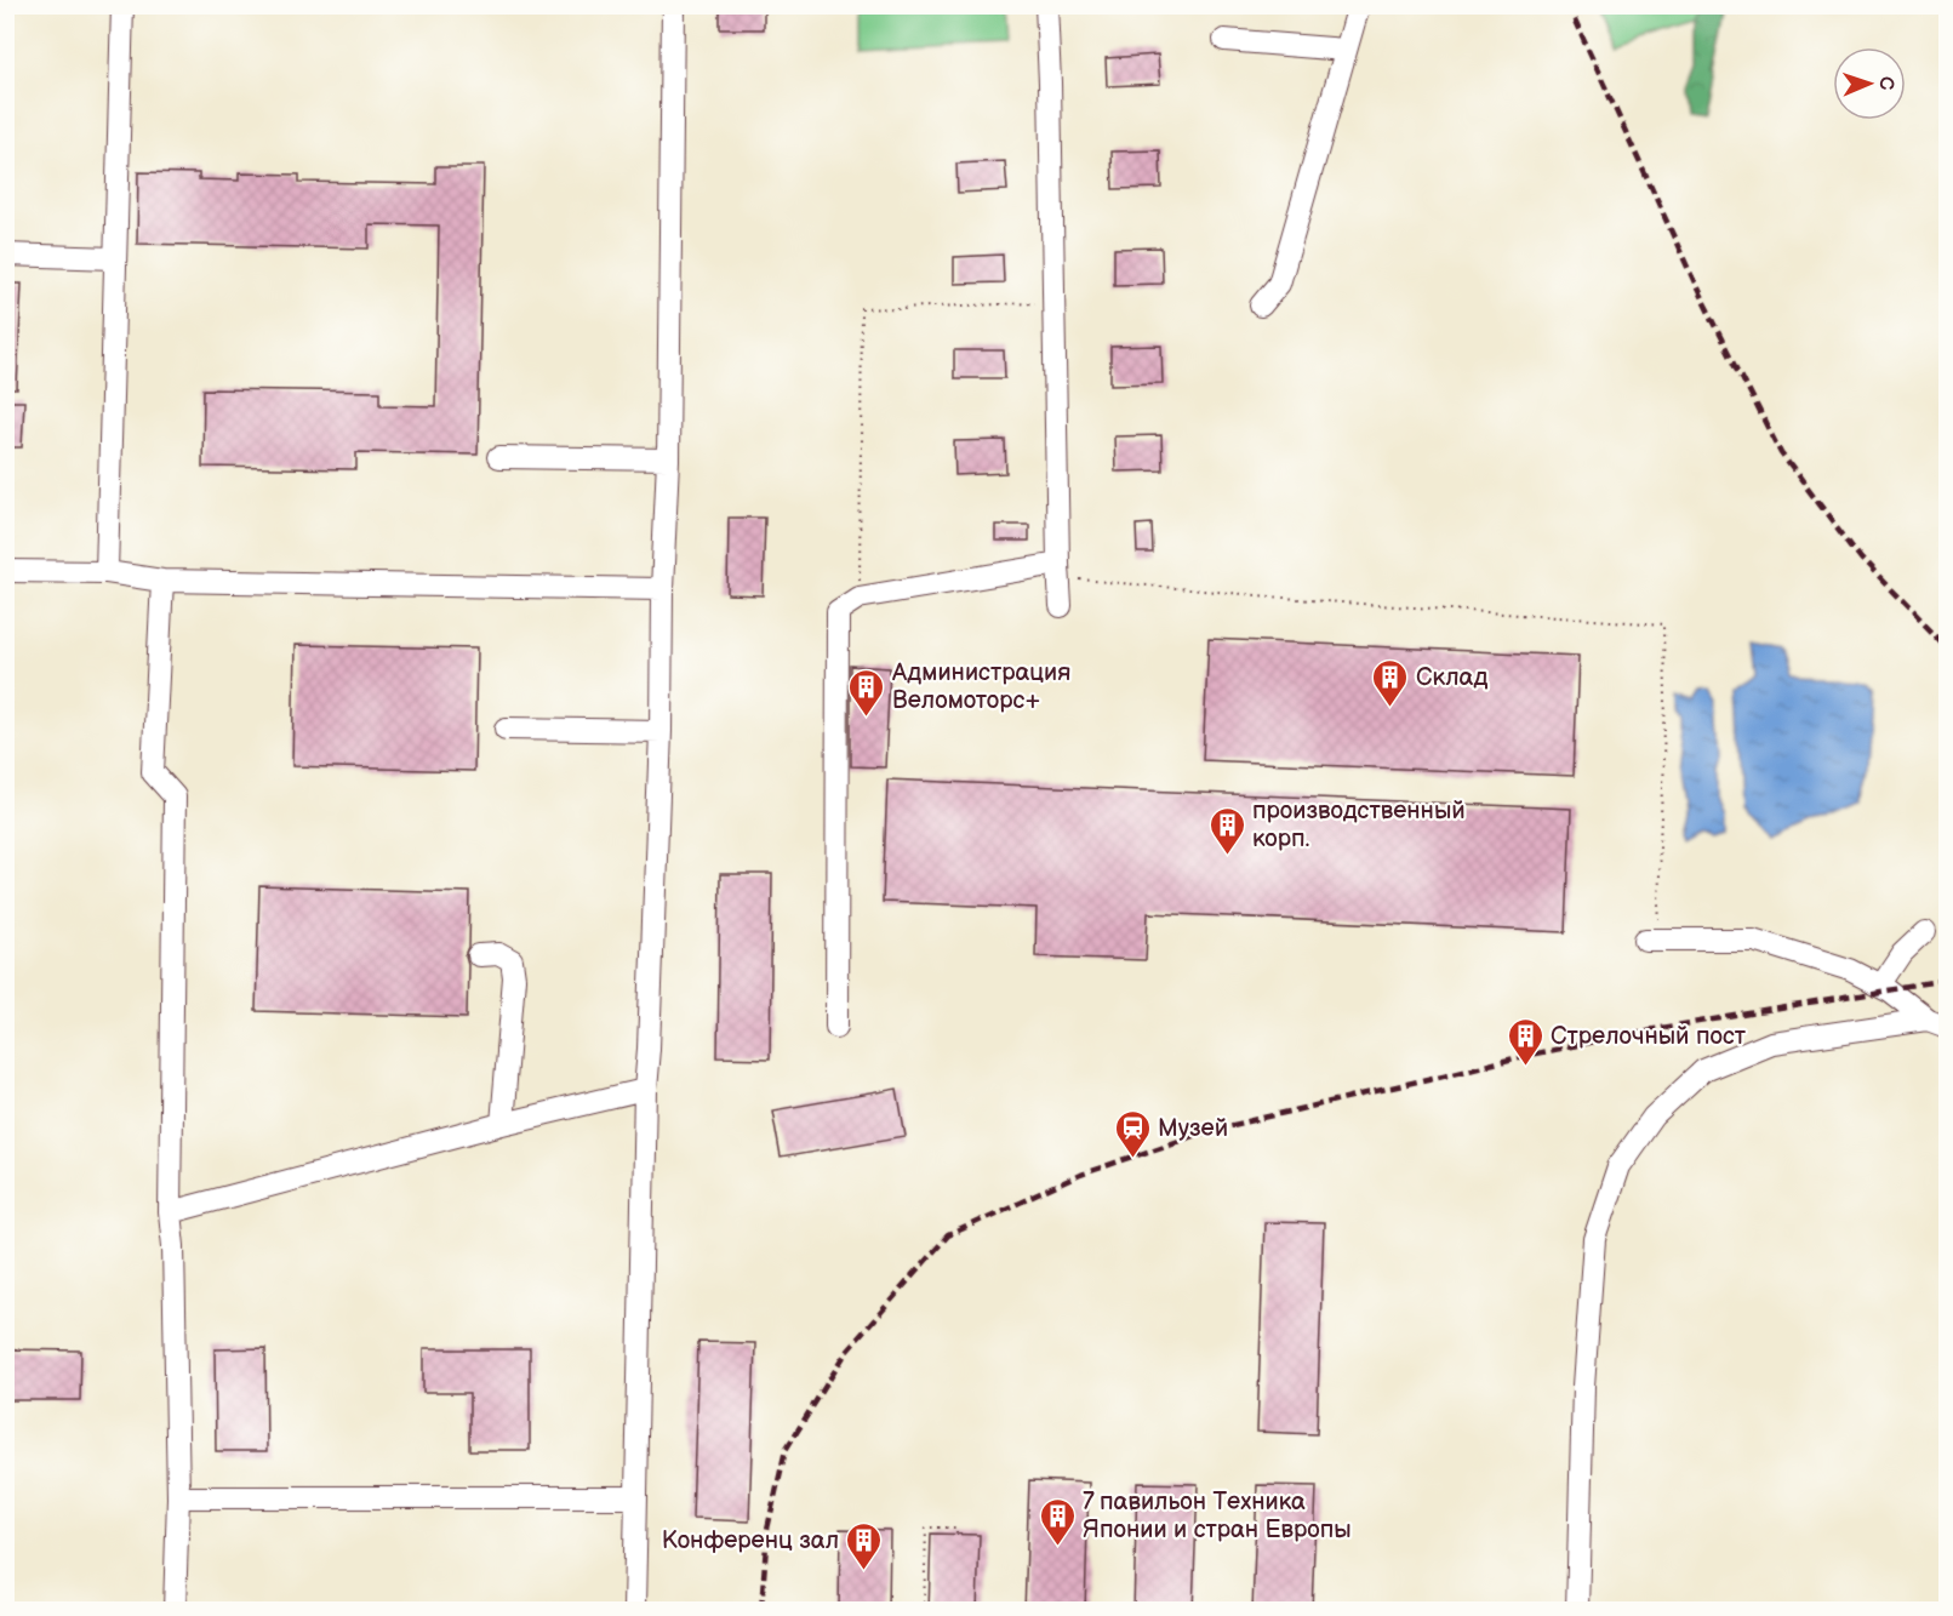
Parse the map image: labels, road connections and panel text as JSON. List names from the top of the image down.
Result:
{
  "places": {
    "building": [
      "Склад",
      "Администрация Веломоторс+",
      "производственный корп.",
      "Стрелочный пост",
      "7 павильон Техника Японии и стран Европы",
      "Конференц зал"
    ],
    "station": ["Музей"]
  },
  "north": "right"
}
